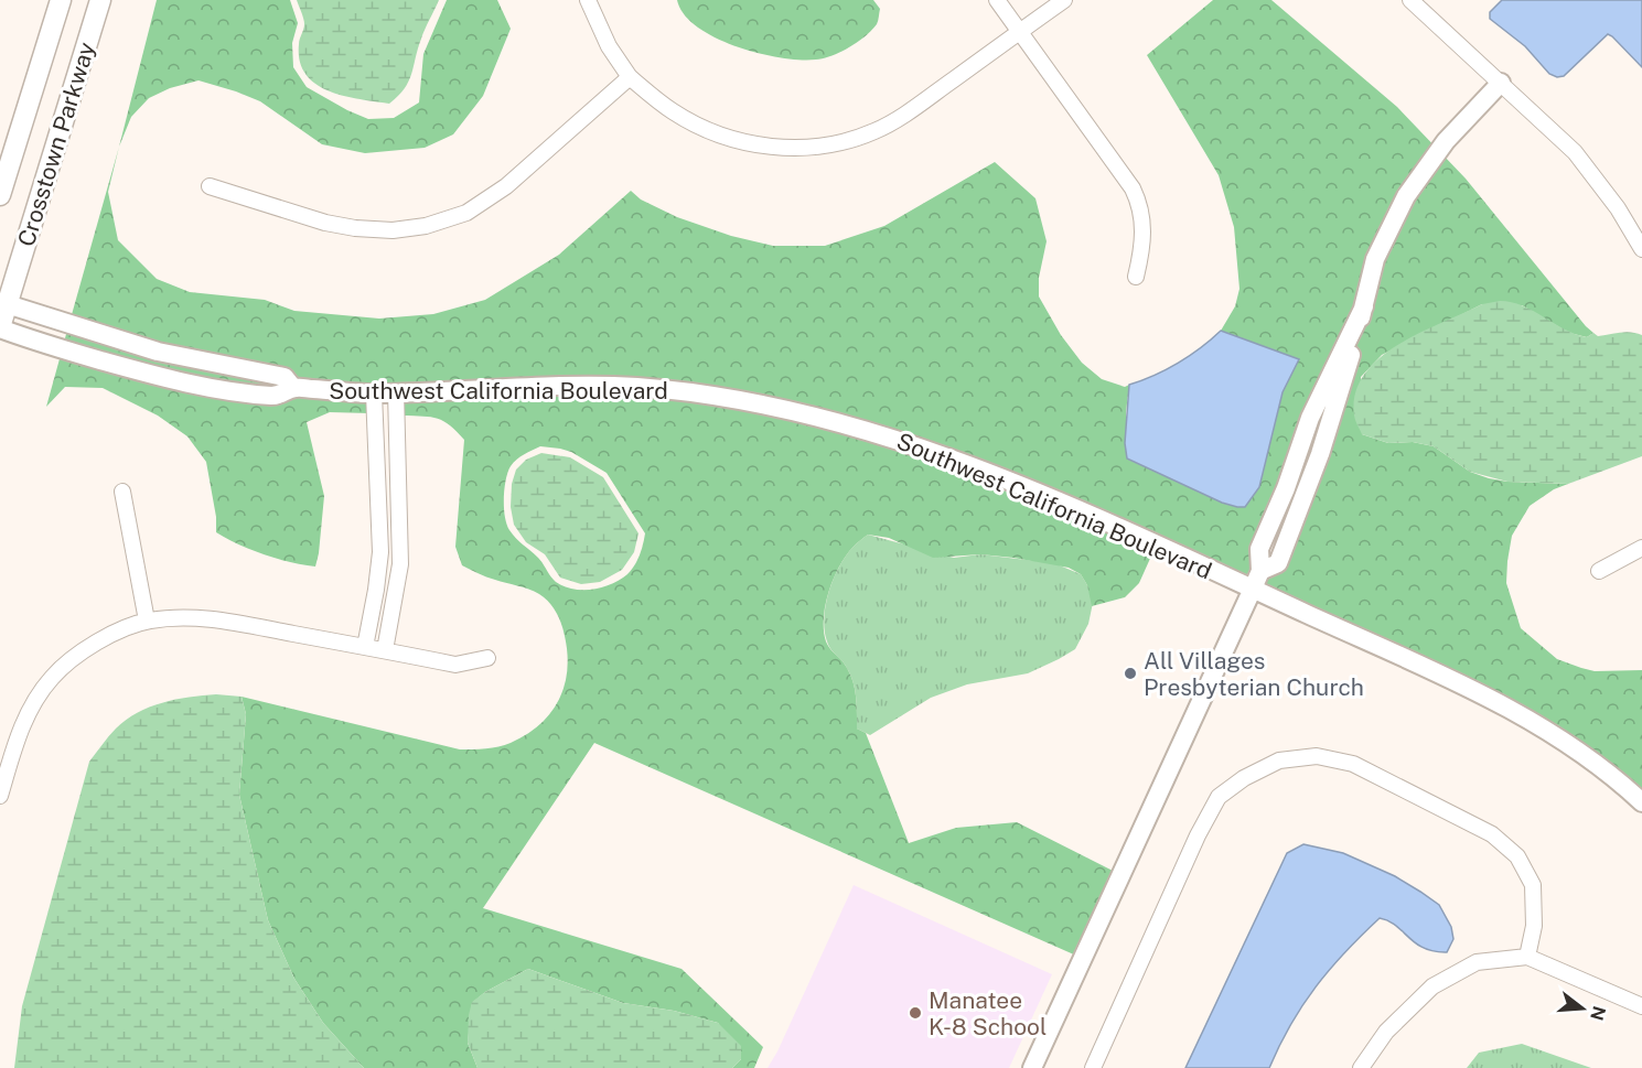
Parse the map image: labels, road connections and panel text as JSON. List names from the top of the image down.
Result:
{
  "streets": {
    "main road": ["Crosstown Parkway"],
    "street": ["Southwest California Boulevard"]
  },
  "crossings": [
    ["Crosstown Parkway", "Southwest California Boulevard"]
  ],
  "places": ["All Villages Presbyterian Church", "Manatee K-8 School"],
  "north": "right"
}
